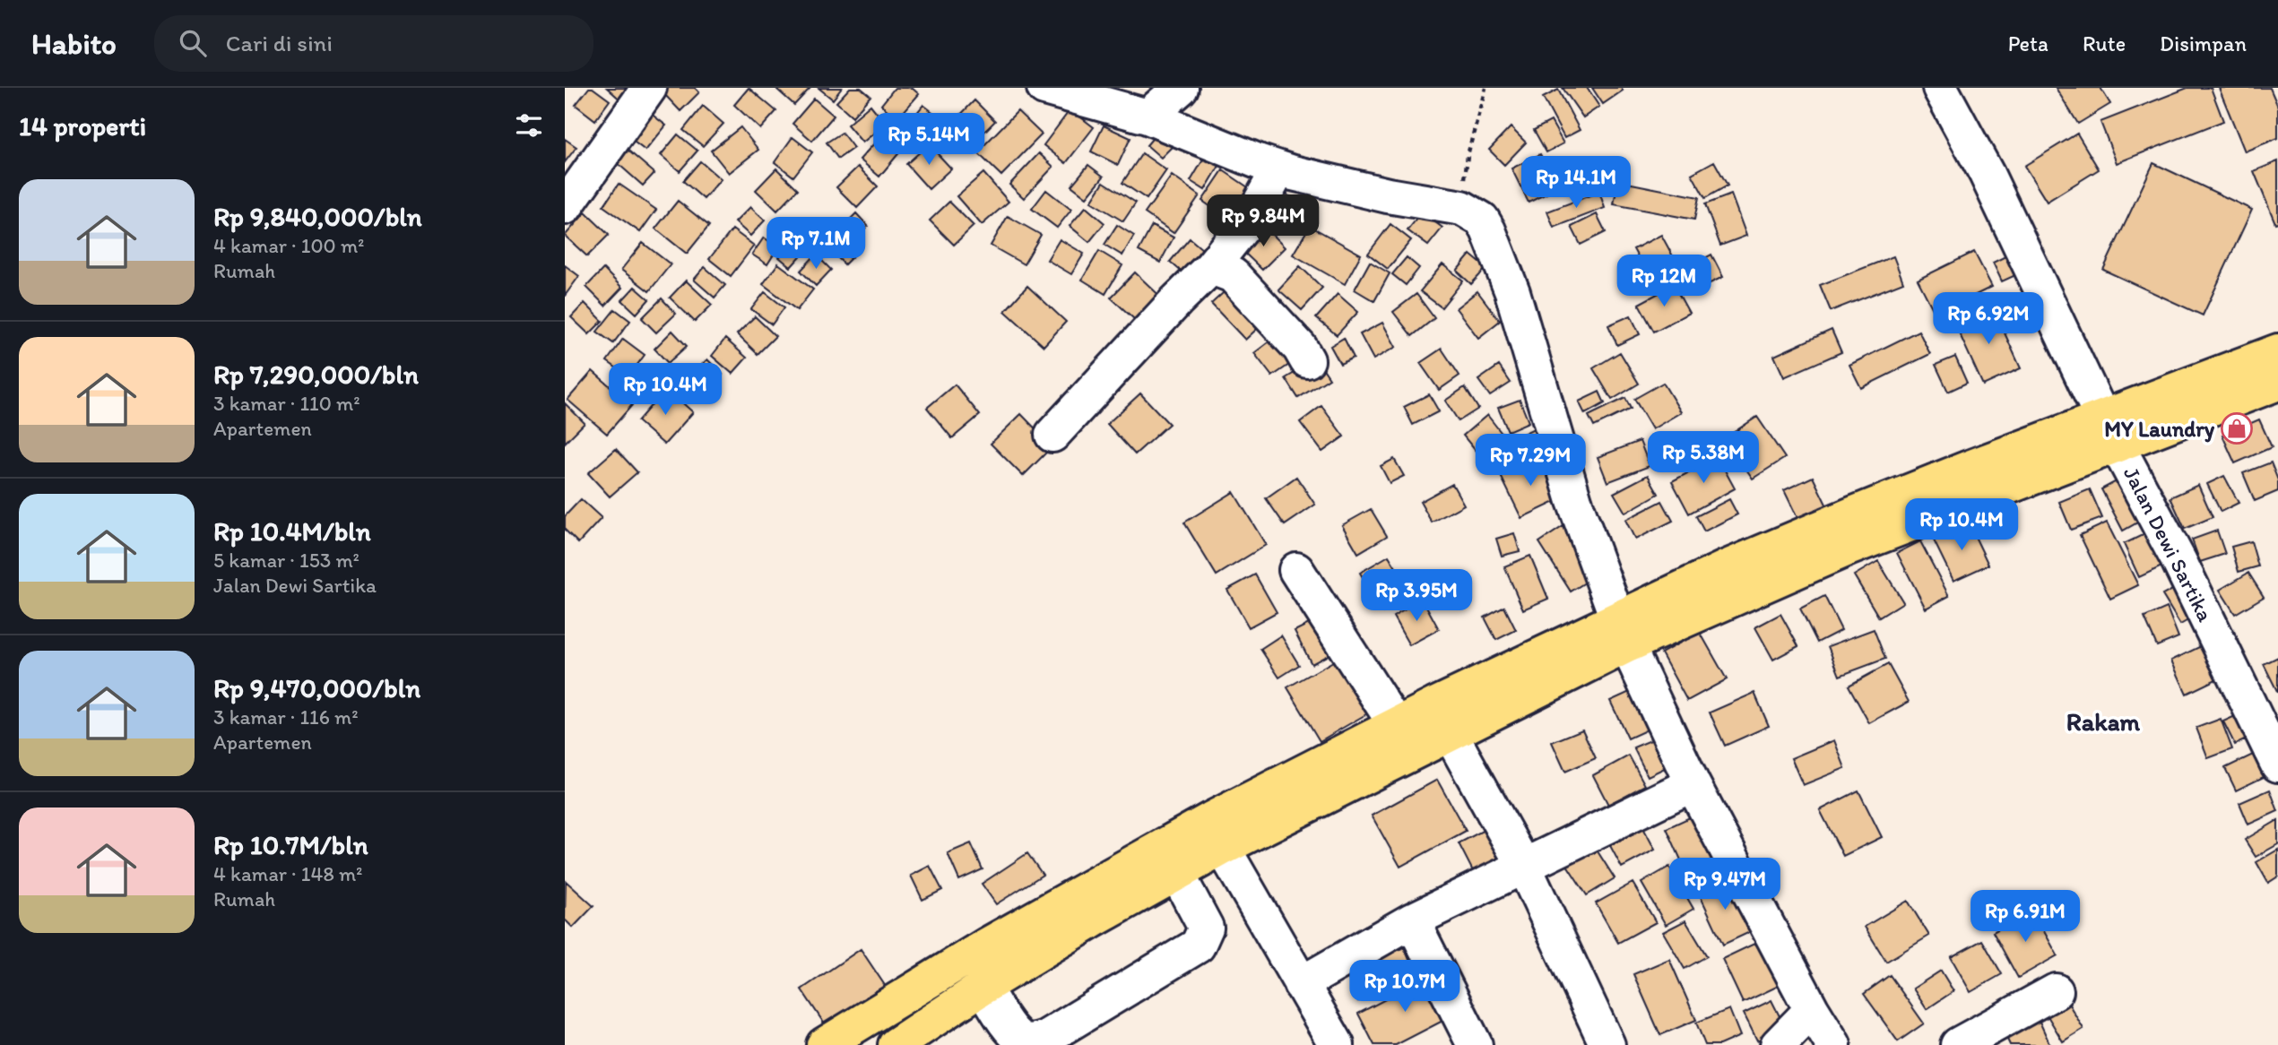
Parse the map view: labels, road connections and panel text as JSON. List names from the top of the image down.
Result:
{
  "streets": {
    "street": ["Jalan Dewi Sartika"]
  },
  "districts": ["Rakam"],
  "places": {
    "shop": ["MY Laundry"]
  },
  "page": {
    "header": "Habito",
    "search": "Cari di sini",
    "nav": ["Peta", "Rute", "Disimpan"],
    "heading": "14 properti",
    "price": [
      "Rp 5.14M",
      "Rp 14.1M",
      "Rp 9.84M",
      "Rp 7.1M",
      "Rp 12M",
      "Rp 6.92M",
      "Rp 10.4M",
      "Rp 5.38M",
      "Rp 7.29M",
      "Rp 10.4M",
      "Rp 3.95M",
      "Rp 9.47M",
      "Rp 6.91M",
      "Rp 10.7M"
    ],
    "list": [
      {
        "name": "Rp 9,840,000/bln",
        "note": "4 kamar · 100 m² · Rumah"
      },
      {
        "name": "Rp 7,290,000/bln",
        "note": "3 kamar · 110 m² · Apartemen"
      },
      {
        "name": "Rp 10.4M/bln",
        "note": "5 kamar · 153 m² · Jalan Dewi Sartika"
      },
      {
        "name": "Rp 9,470,000/bln",
        "note": "3 kamar · 116 m² · Apartemen"
      },
      {
        "name": "Rp 10.7M/bln",
        "note": "4 kamar · 148 m² · Rumah"
      }
    ]
  }
}
